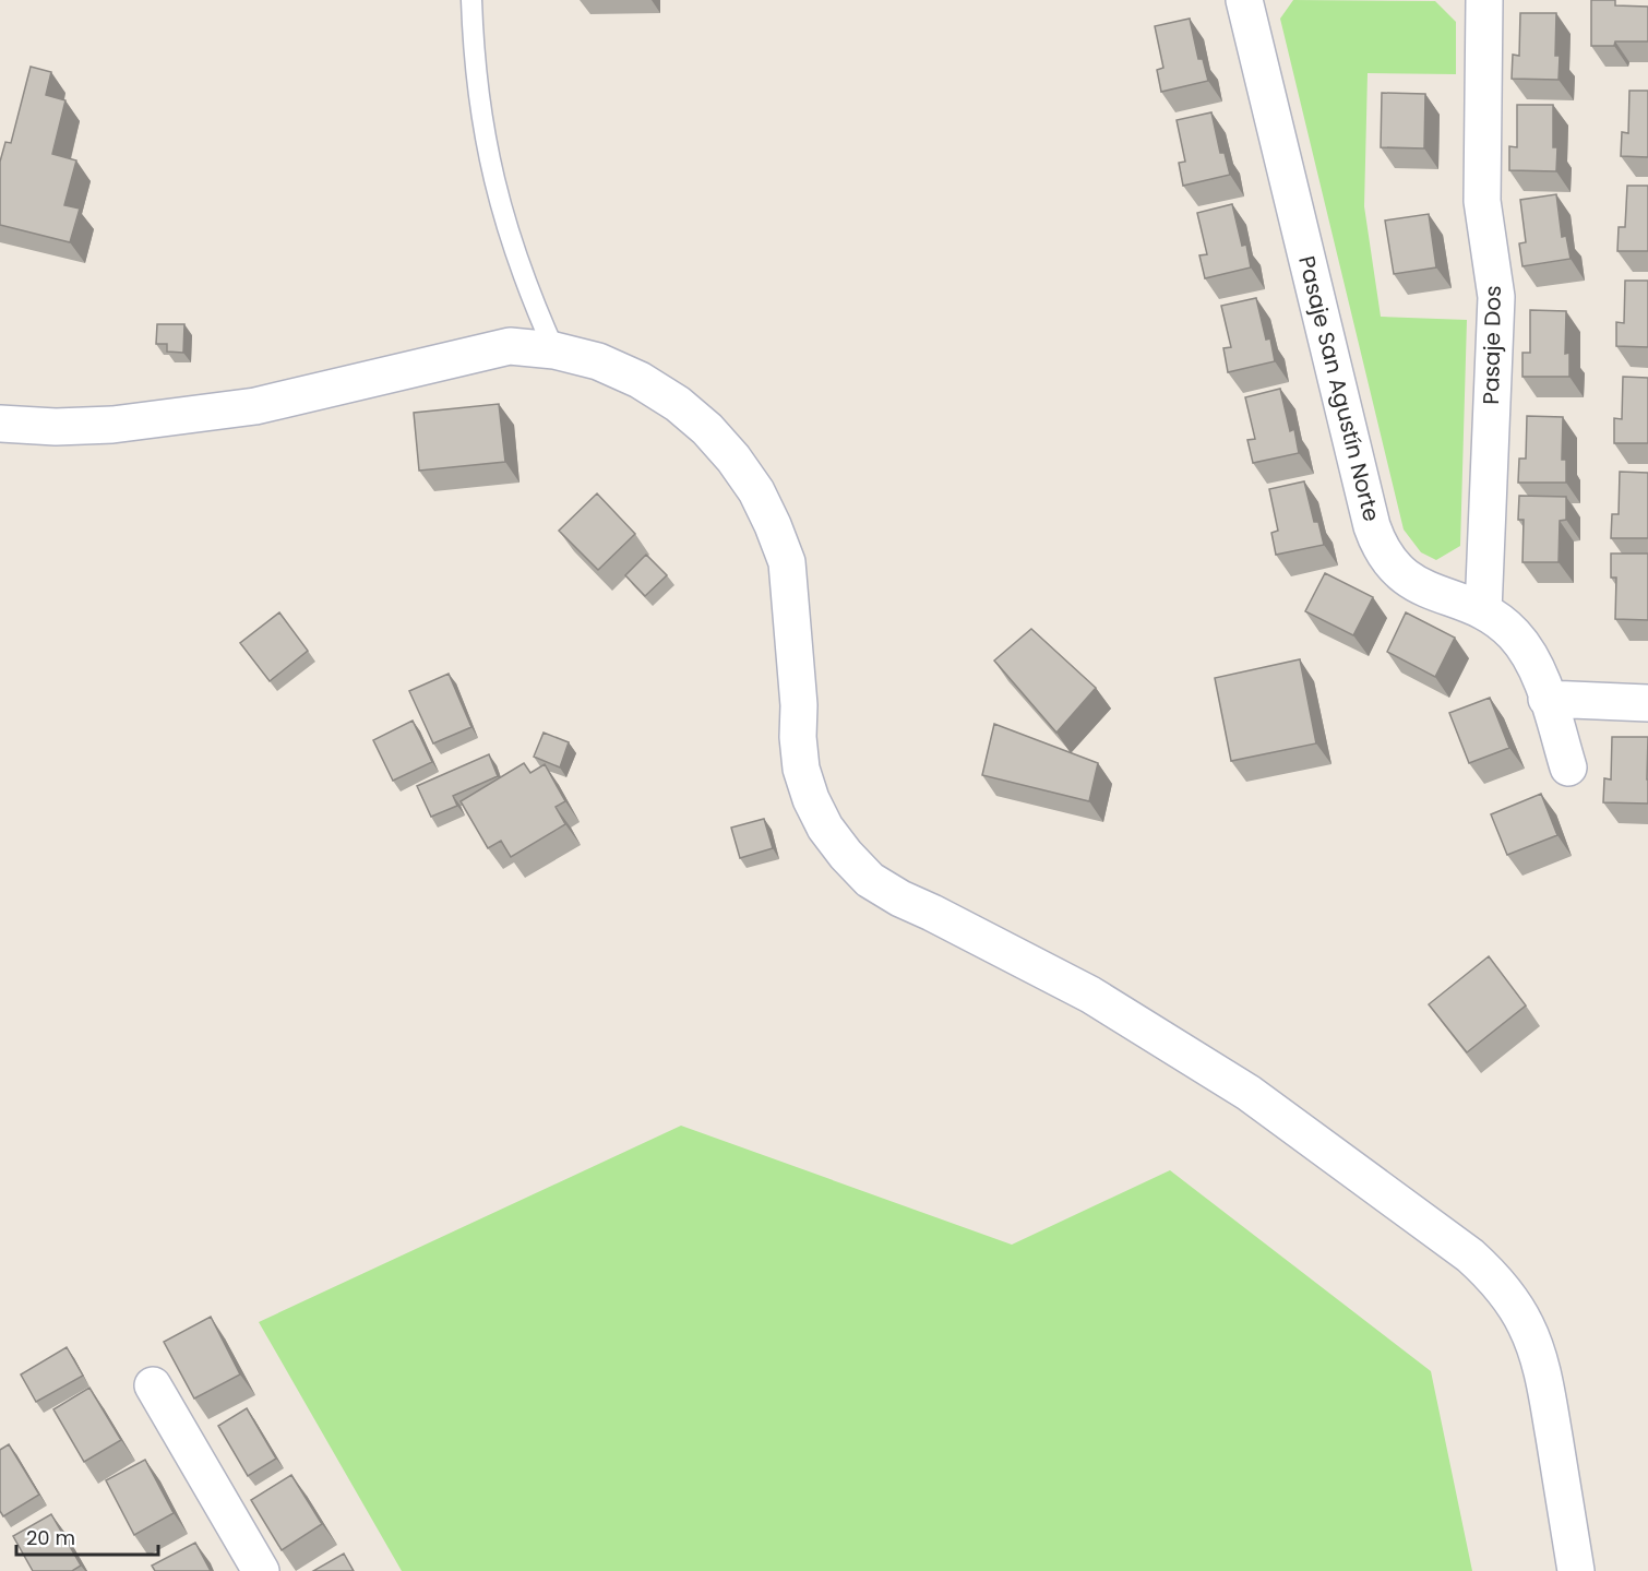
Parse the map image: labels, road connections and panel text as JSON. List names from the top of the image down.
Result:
{
  "streets": {
    "street": ["Pasaje Dos", "Pasaje San Agustín Norte"]
  },
  "crossings": [
    ["Pasaje Dos", "Pasaje San Agustín Norte"]
  ],
  "scale_bar": "20 m"
}
